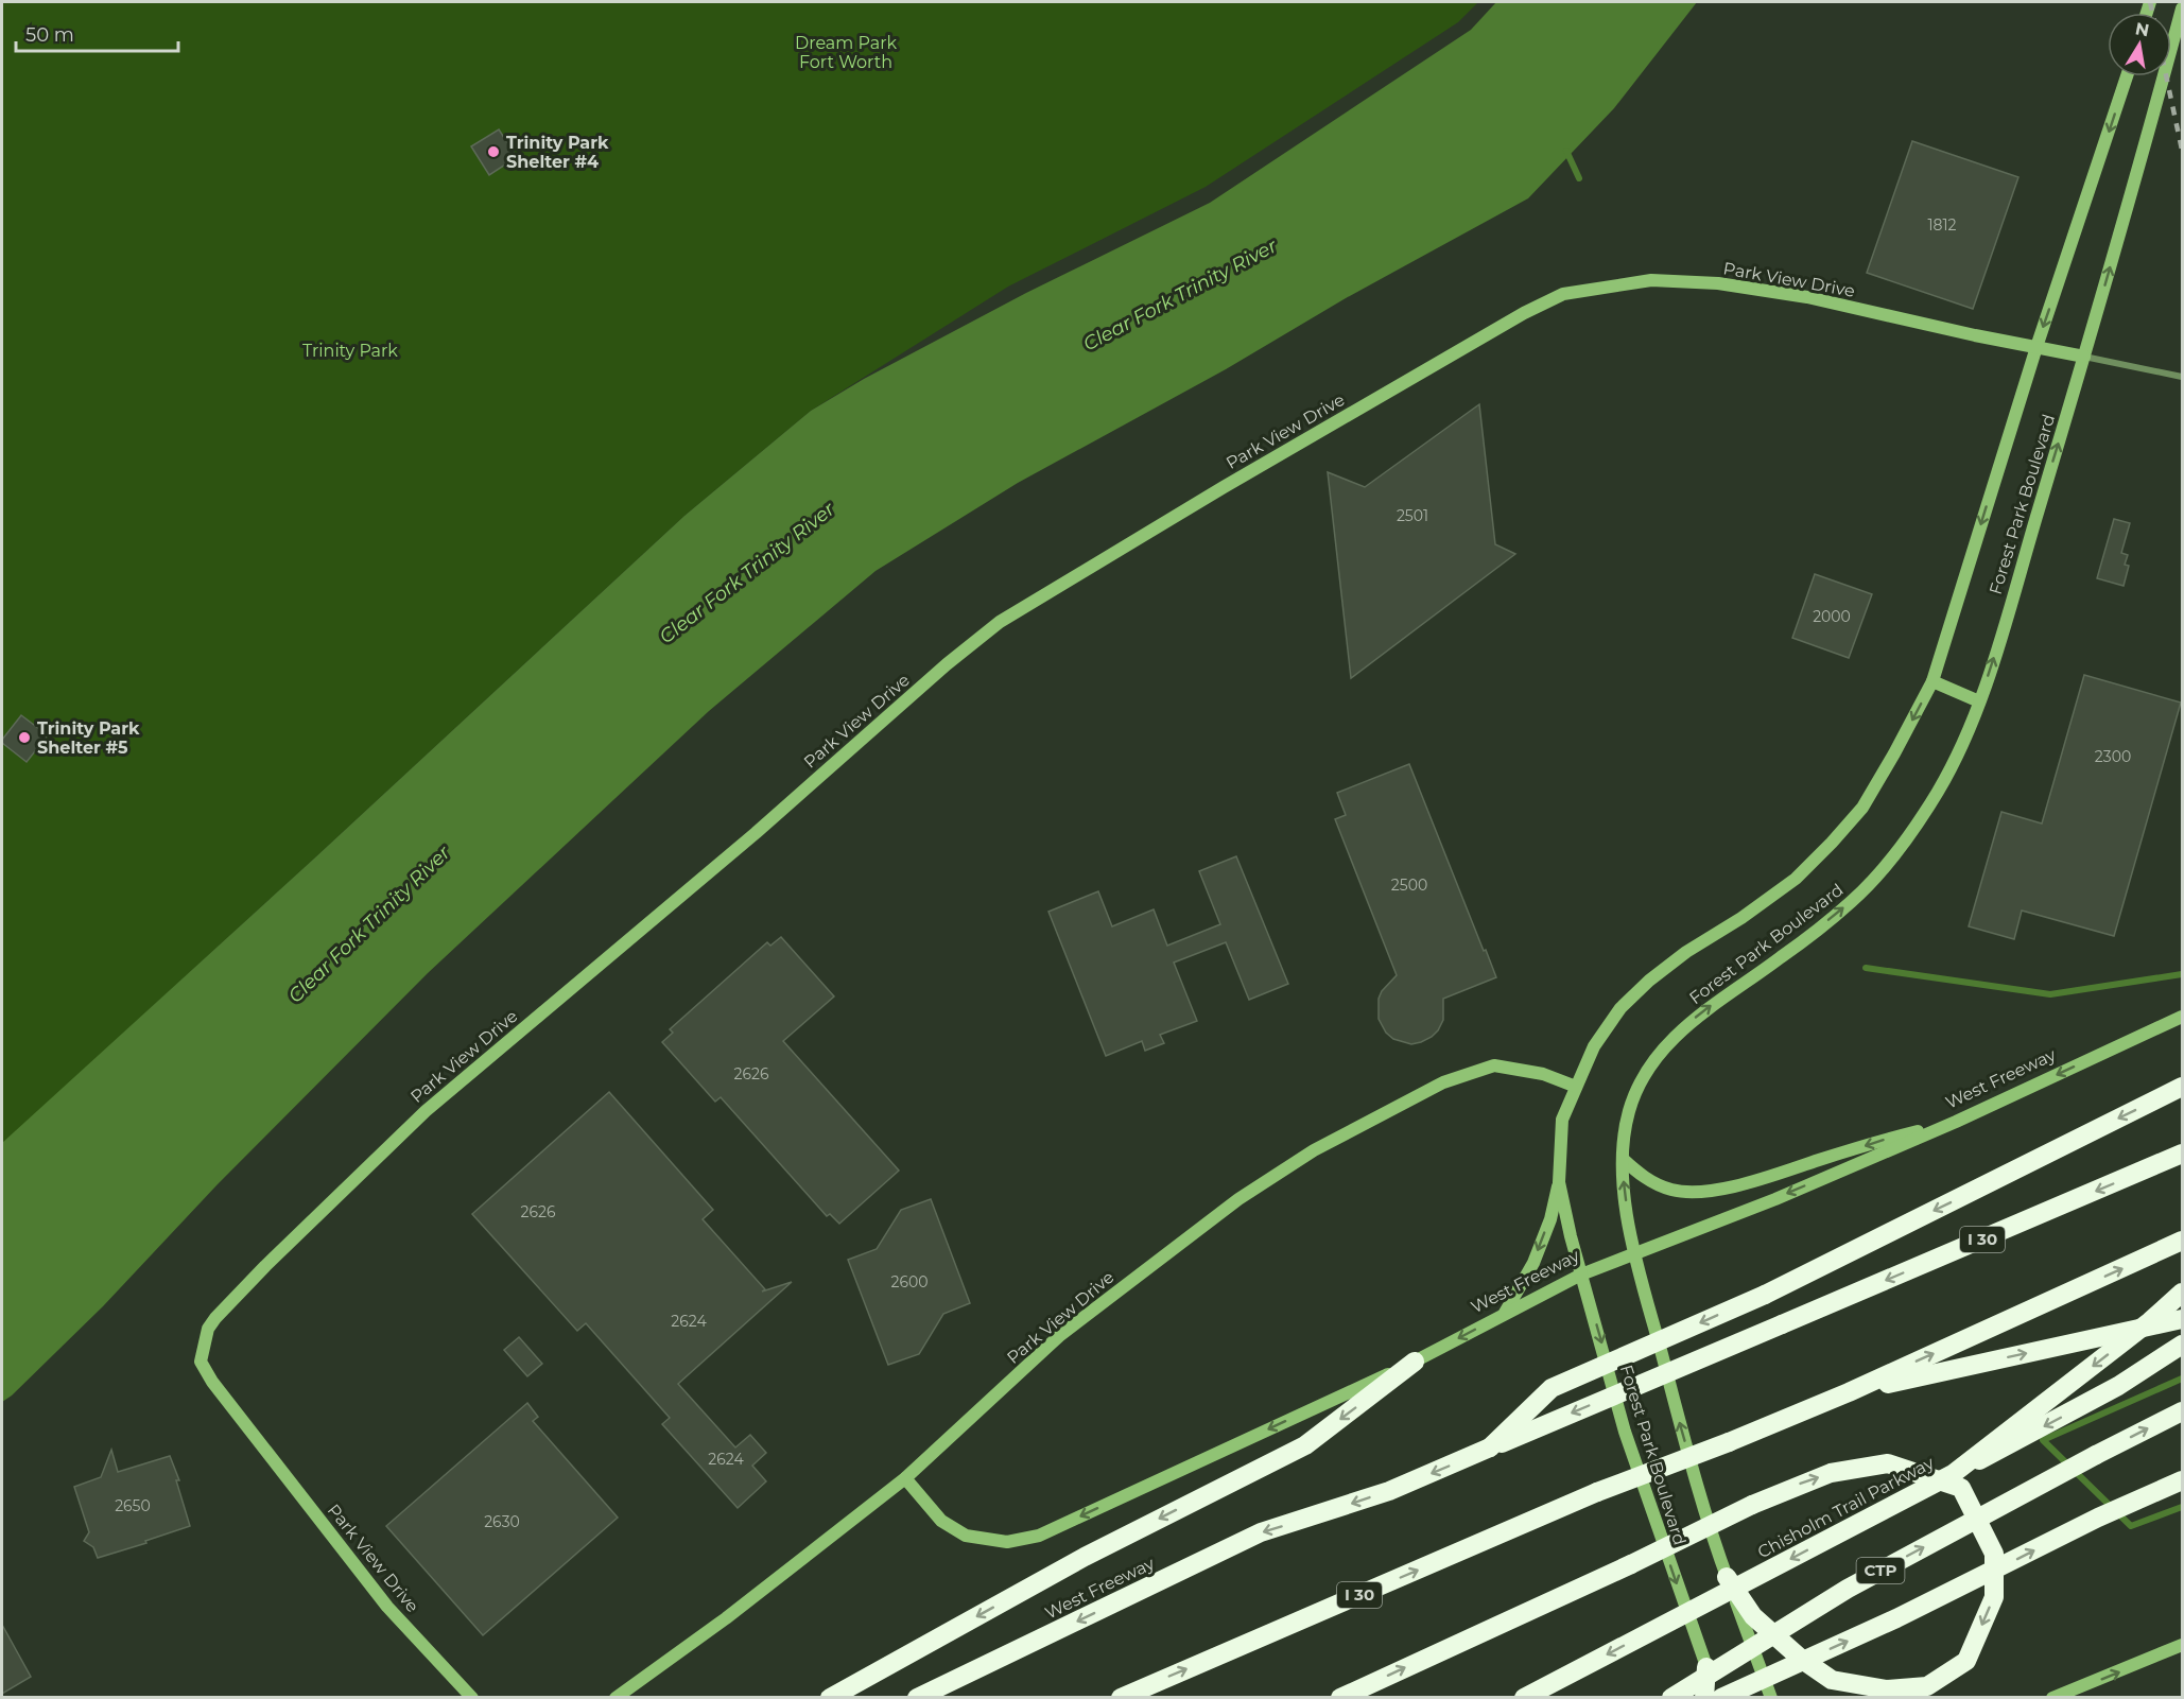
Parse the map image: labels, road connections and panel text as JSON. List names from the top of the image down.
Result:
{
  "streets": {
    "highway": [
      "West Freeway",
      "I 30",
      "Chisholm Trail Parkway",
      "CTP"
    ],
    "main road": ["Park View Drive", "Forest Park Boulevard"]
  },
  "crossings": [
    ["Park View Drive", "Forest Park Boulevard"],
    ["Park View Drive", "West Freeway"],
    ["Forest Park Boulevard", "West Freeway"]
  ],
  "one_way": ["West Freeway"],
  "water": ["Clear Fork Trinity River"],
  "parks": ["Dream Park Fort Worth", "Trinity Park"],
  "places": ["Trinity Park Shelter #4", "Trinity Park Shelter #5"],
  "house_numbers": [
    "1812",
    "2501",
    "2000",
    "2300",
    "2500",
    "2626",
    "2626",
    "2600",
    "2624",
    "2624",
    "2650",
    "2630"
  ],
  "scale_bar": "50 m",
  "north": "top"
}
